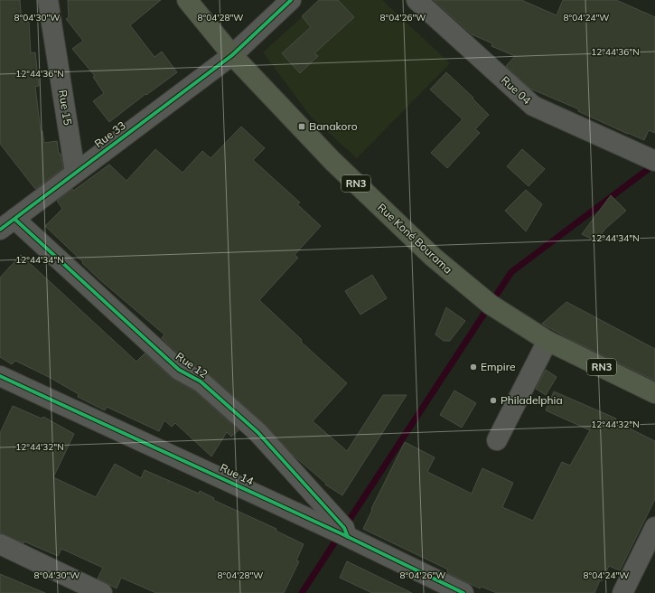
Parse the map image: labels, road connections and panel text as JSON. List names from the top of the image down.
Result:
{
  "streets": {
    "highway": ["RN3", "Rue Koné Bourama"],
    "street": [
      "Rue 04",
      "Rue 15",
      "Rue 33",
      "Rue 12",
      "Rue 14"
    ]
  },
  "crossings": [
    ["Rue 15", "Rue 33"],
    ["Rue 33", "Rue Koné Bourama"],
    ["Rue 33", "Rue 12"],
    ["Rue 12", "Rue 14"]
  ],
  "places": {
    "transit": ["Banakoro"],
    "other": ["Empire", "Philadelphia"]
  },
  "coordinates": [
    "8°04'30\"W",
    "8°04'28\"W",
    "8°04'26\"W",
    "8°04'24\"W",
    "12°44'36\"N",
    "12°44'34\"N",
    "12°44'32\"N"
  ]
}
